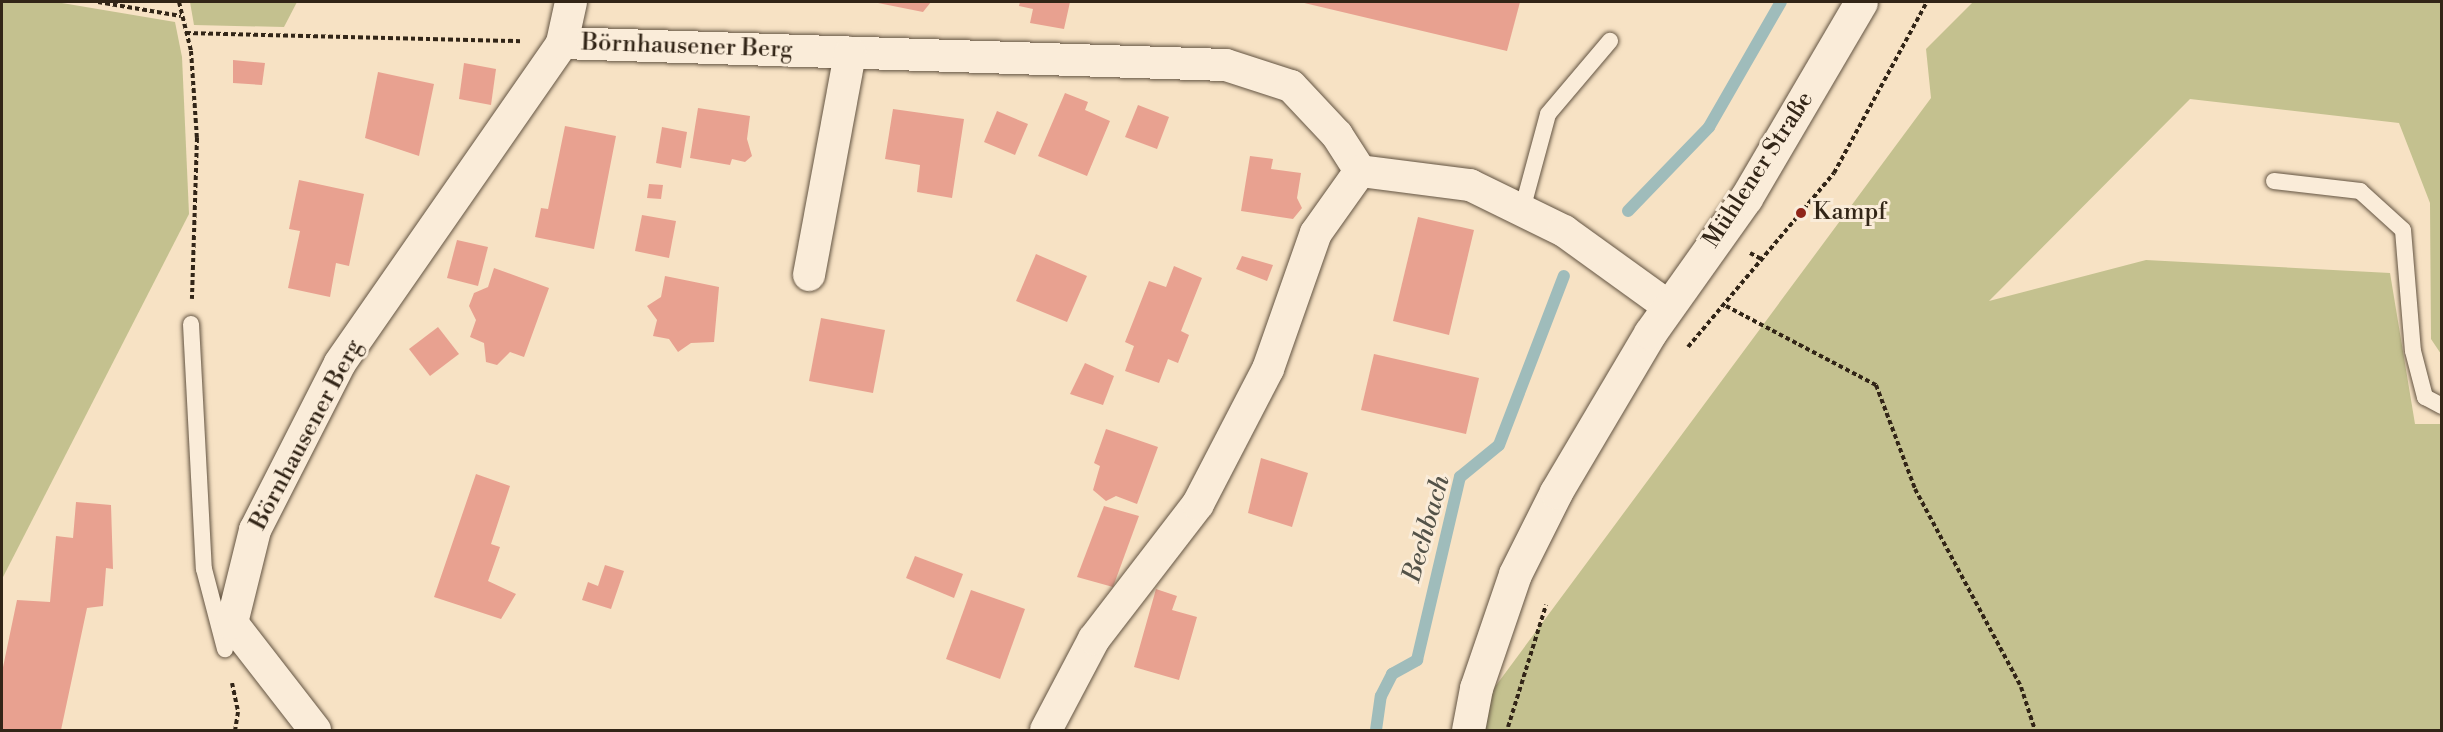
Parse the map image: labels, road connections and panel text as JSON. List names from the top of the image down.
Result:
{
  "streets": {
    "main road": ["Mühlener Straße"],
    "street": ["Börnhausener Berg"]
  },
  "water": ["Bechbach"],
  "places": ["Kampf"]
}
